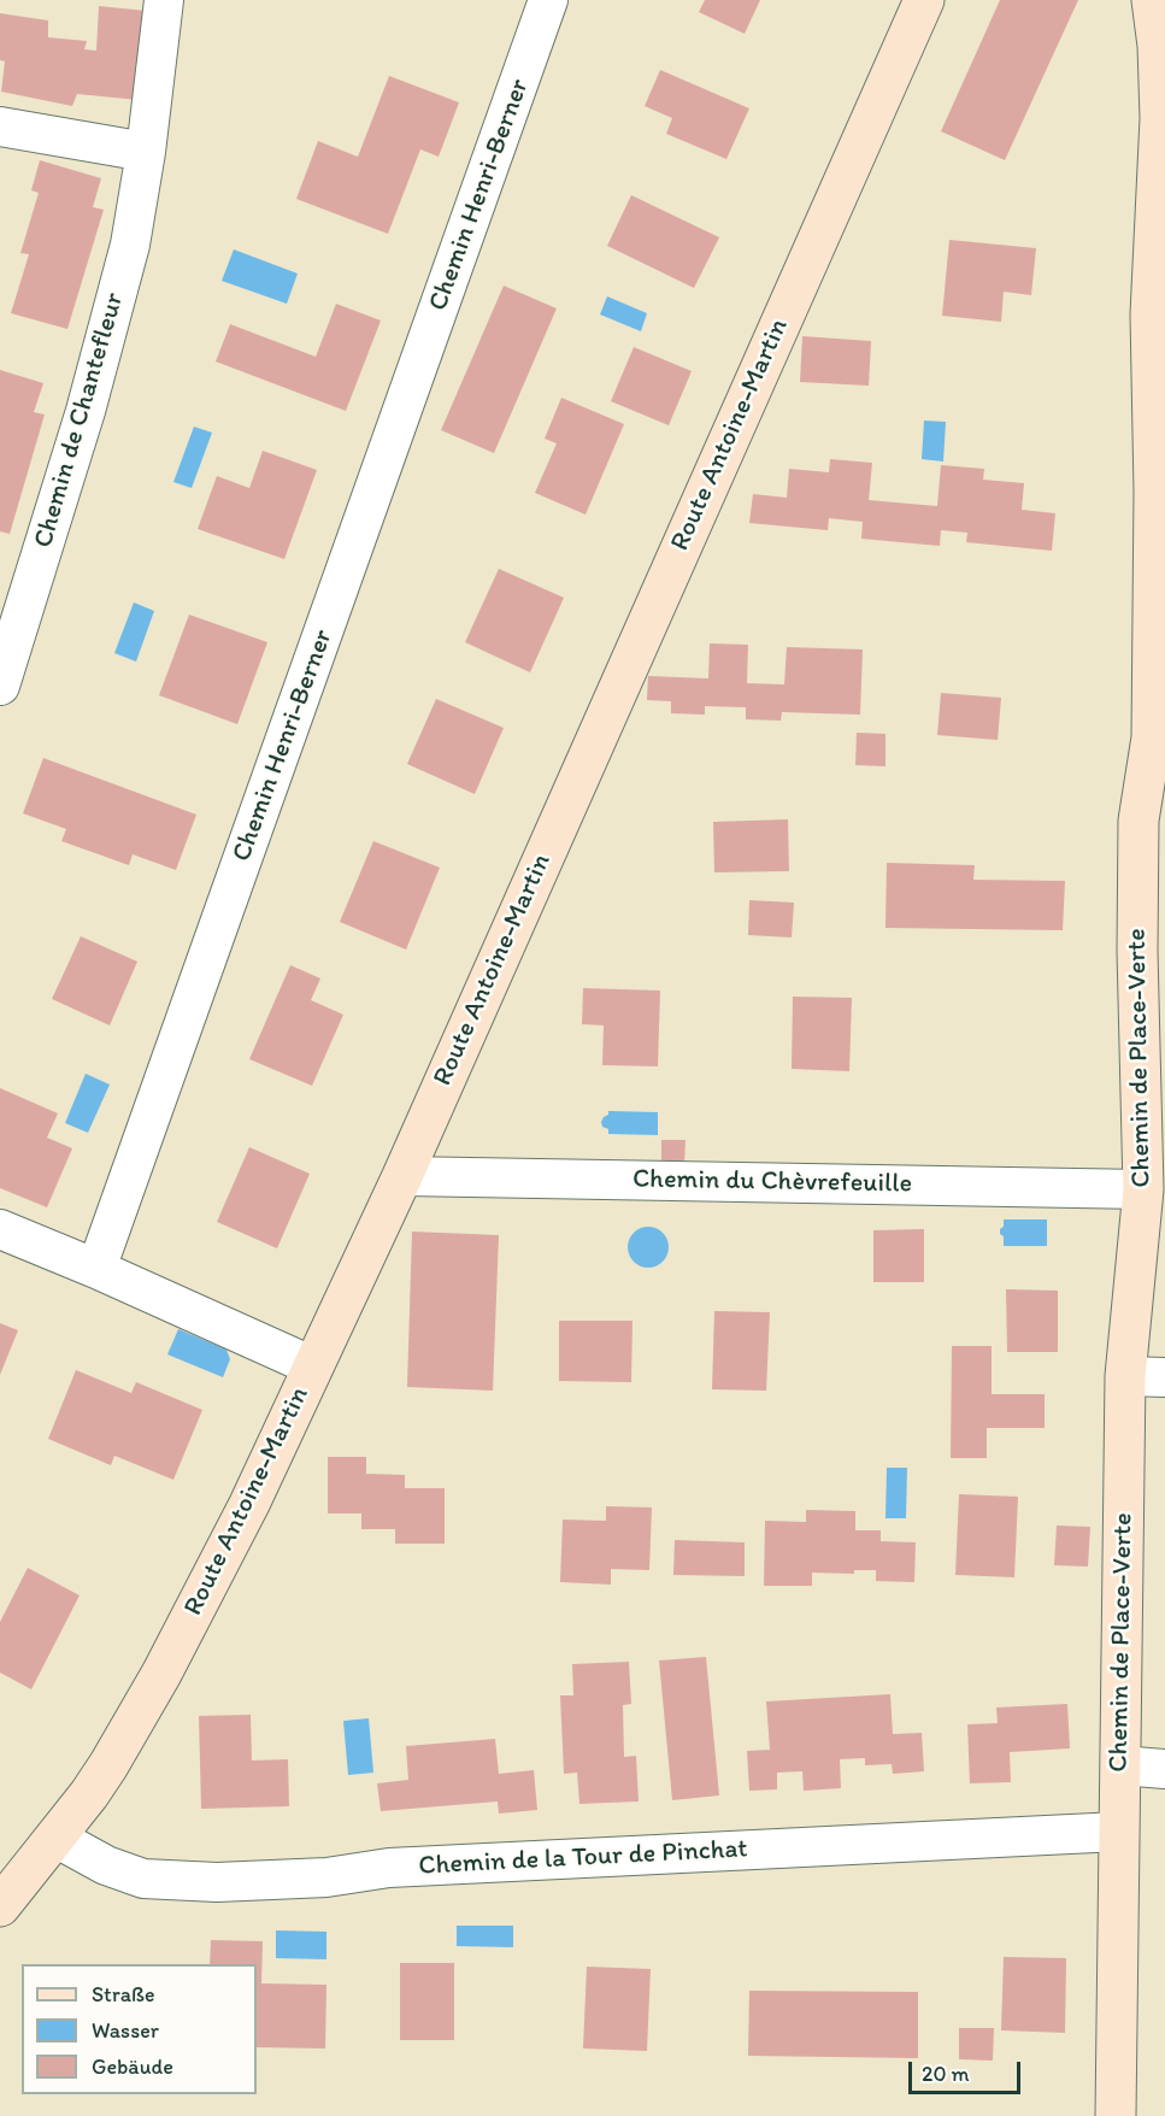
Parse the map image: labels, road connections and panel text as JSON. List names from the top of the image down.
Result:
{
  "streets": {
    "street": [
      "Chemin Henri-Berner",
      "Chemin de Chantefleur",
      "Route Antoine-Martin",
      "Chemin de Place-Verte",
      "Chemin du Chèvrefeuille",
      "Chemin de la Tour de Pinchat"
    ]
  },
  "crossings": [
    ["Route Antoine-Martin", "Chemin du Chèvrefeuille"],
    ["Route Antoine-Martin", "Chemin de la Tour de Pinchat"],
    ["Chemin de Place-Verte", "Chemin du Chèvrefeuille"],
    ["Chemin de Place-Verte", "Chemin de la Tour de Pinchat"]
  ],
  "legend": ["Straße", "Wasser", "Gebäude"],
  "scale_bar": "20 m"
}
